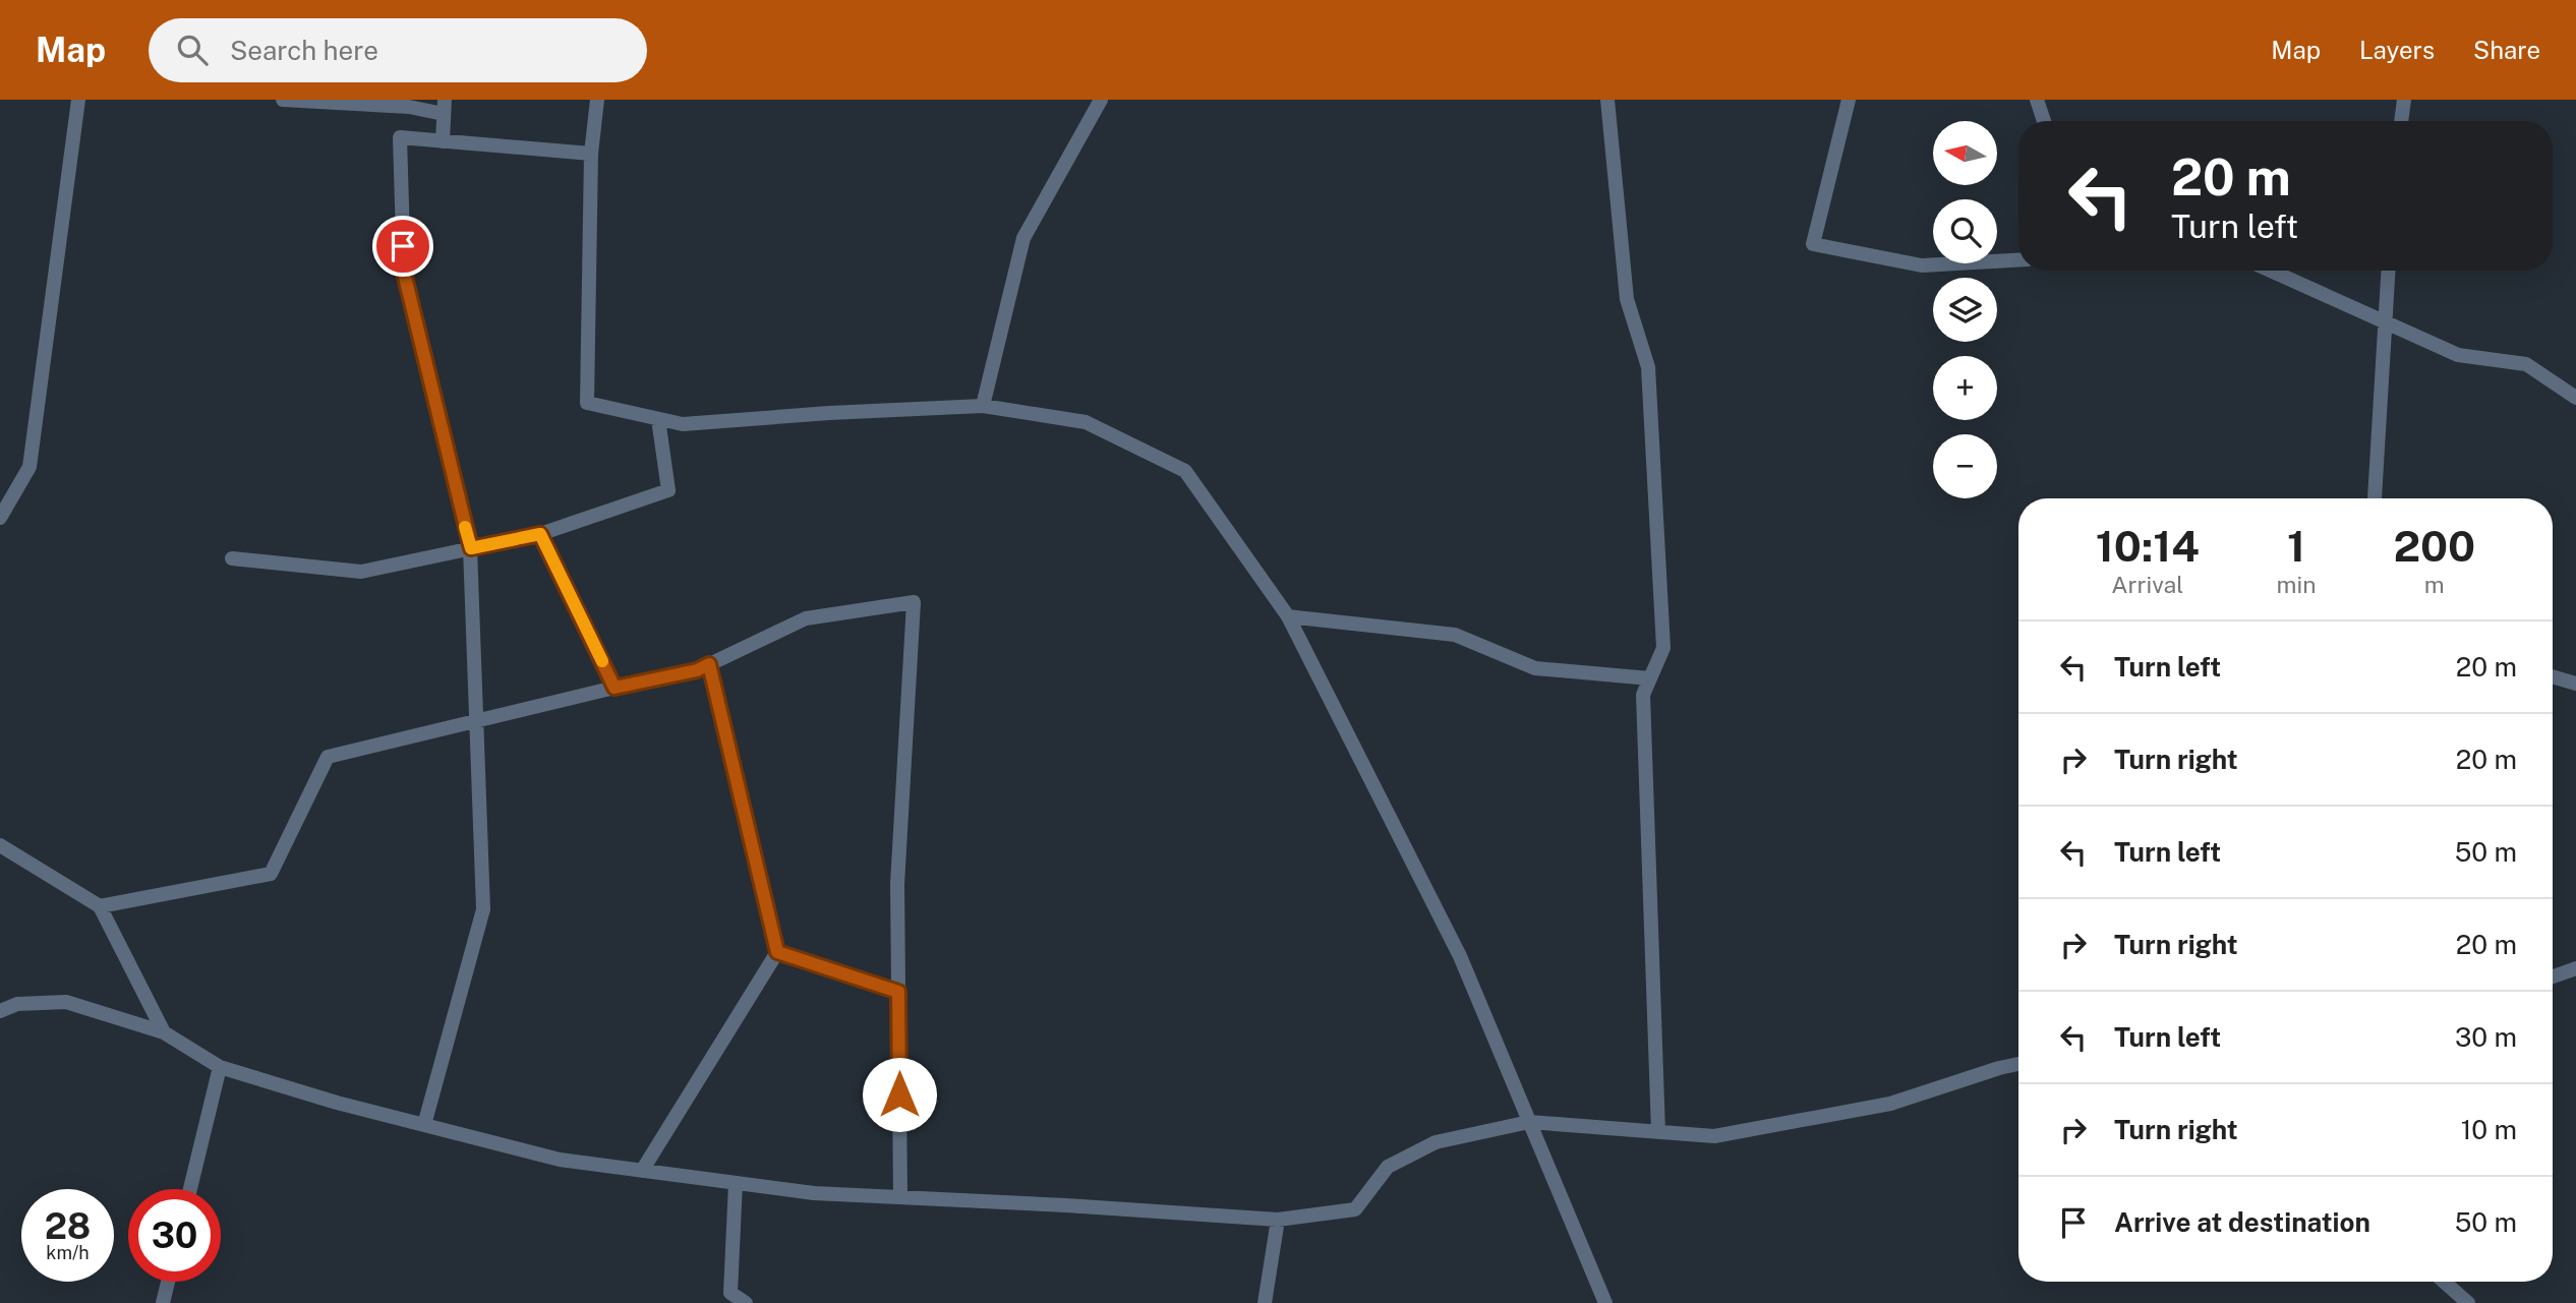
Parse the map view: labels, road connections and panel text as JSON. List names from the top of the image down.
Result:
{
  "north": "left",
  "page": {
    "header": "Map",
    "search": "Search here",
    "nav": ["Map", "Layers", "Share"],
    "map_buttons": ["+", "−"],
    "turn": ["20 m", "Turn left"],
    "eta": [
      "10:14",
      "Arrival",
      "1",
      "min",
      "200",
      "m"
    ],
    "list": [
      {
        "name": "Turn left",
        "value": "20 m"
      },
      {
        "name": "Turn right",
        "value": "20 m"
      },
      {
        "name": "Turn left",
        "value": "50 m"
      },
      {
        "name": "Turn right",
        "value": "20 m"
      },
      {
        "name": "Turn left",
        "value": "30 m"
      },
      {
        "name": "Turn right",
        "value": "10 m"
      },
      {
        "name": "Arrive at destination",
        "value": "50 m"
      }
    ],
    "speed": "28 km/h",
    "limit": "30"
  }
}
